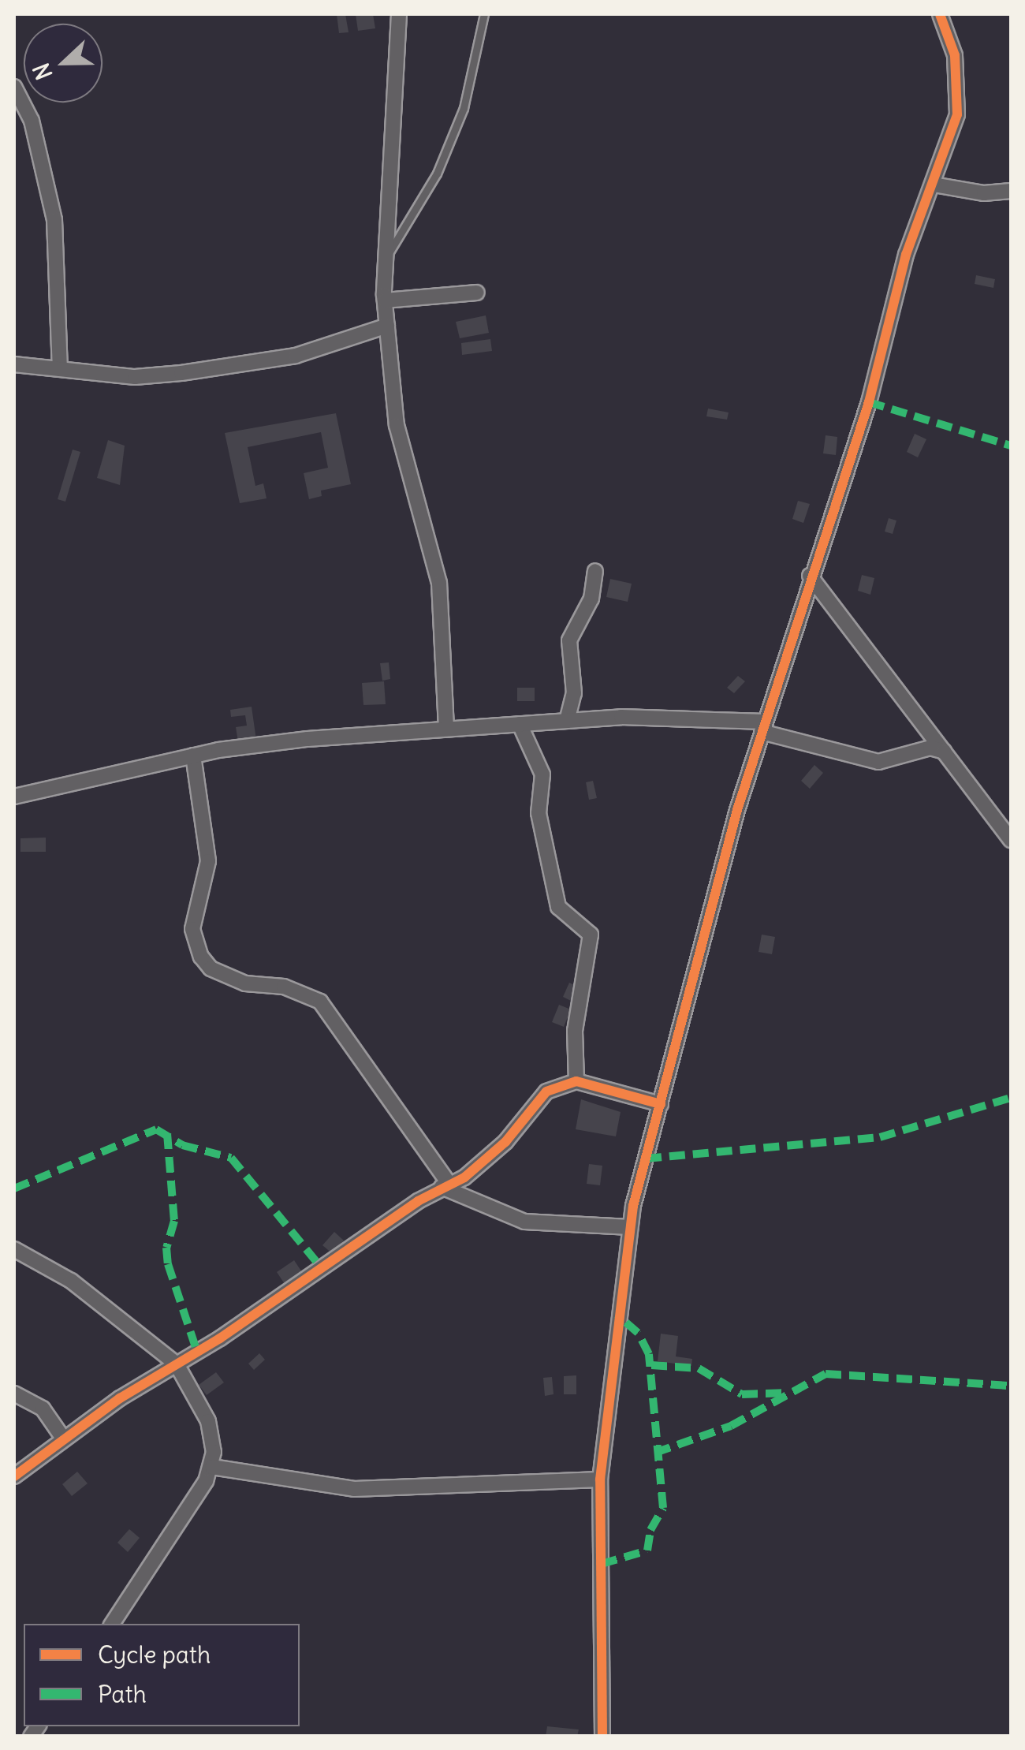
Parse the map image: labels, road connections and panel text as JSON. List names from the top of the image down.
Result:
{
  "legend": ["Cycle path", "Path"],
  "north": "left"
}
